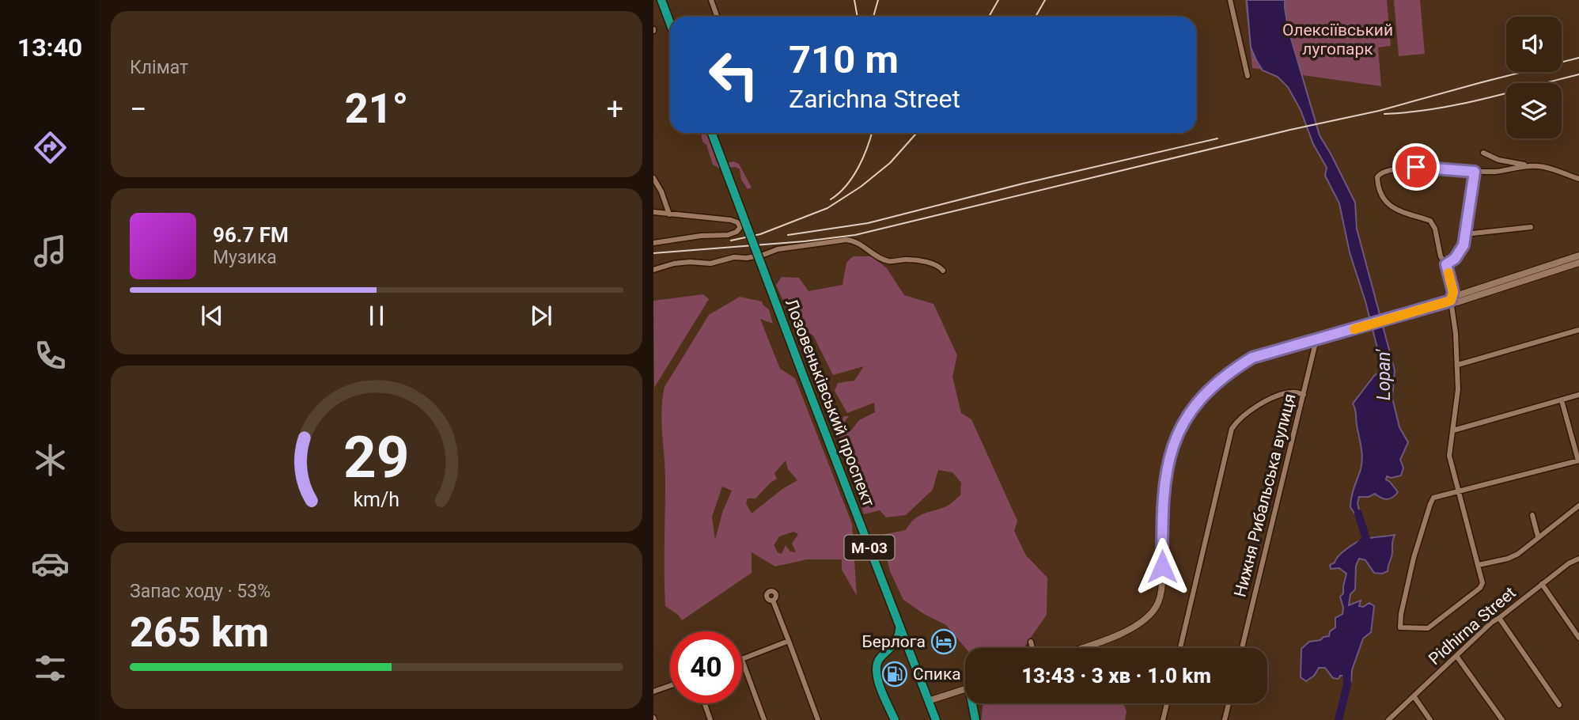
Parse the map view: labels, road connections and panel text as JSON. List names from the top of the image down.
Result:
{
  "streets": {
    "highway": ["Лозовеньківський проспект", "М-03"],
    "street": ["Нижня Рибальська вулиця", "Pidhirna Street"]
  },
  "water": ["Lopan'"],
  "parks": ["Олексіївський лугопарк"],
  "places": {
    "hotel": ["Берлога"],
    "fuel station": ["Спика"]
  },
  "page": {
    "tabs": "13:40",
    "tile": [
      "Клімат",
      ["Запас ходу · 53%", "265 km"]
    ],
    "turn": ["710 m", "Zarichna Street"],
    "heat": ["−", "21°", "+"],
    "song": ["96.7 FM", "Музика"],
    "limit": "40",
    "trip": "13:43 · 3 хв · 1.0 km",
    "gauge": ["29", "km/h"]
  }
}
